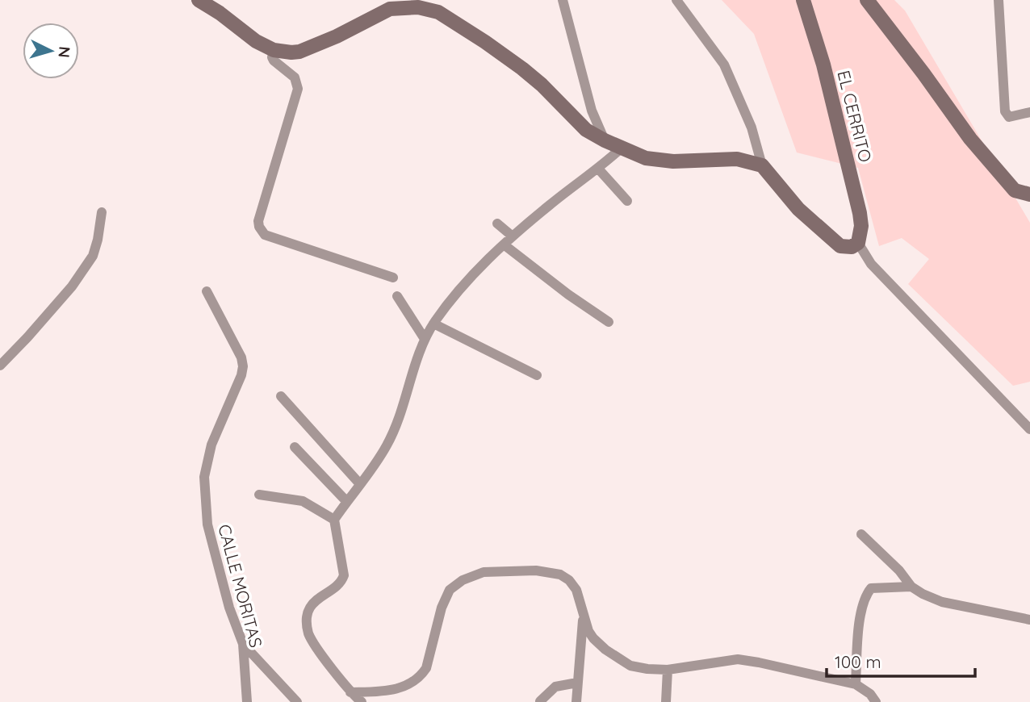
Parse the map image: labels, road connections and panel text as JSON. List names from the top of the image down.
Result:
{
  "streets": {
    "main road": ["EL CERRITO"],
    "street": ["CALLE MORITAS"]
  },
  "scale_bar": "100 m",
  "north": "right"
}
